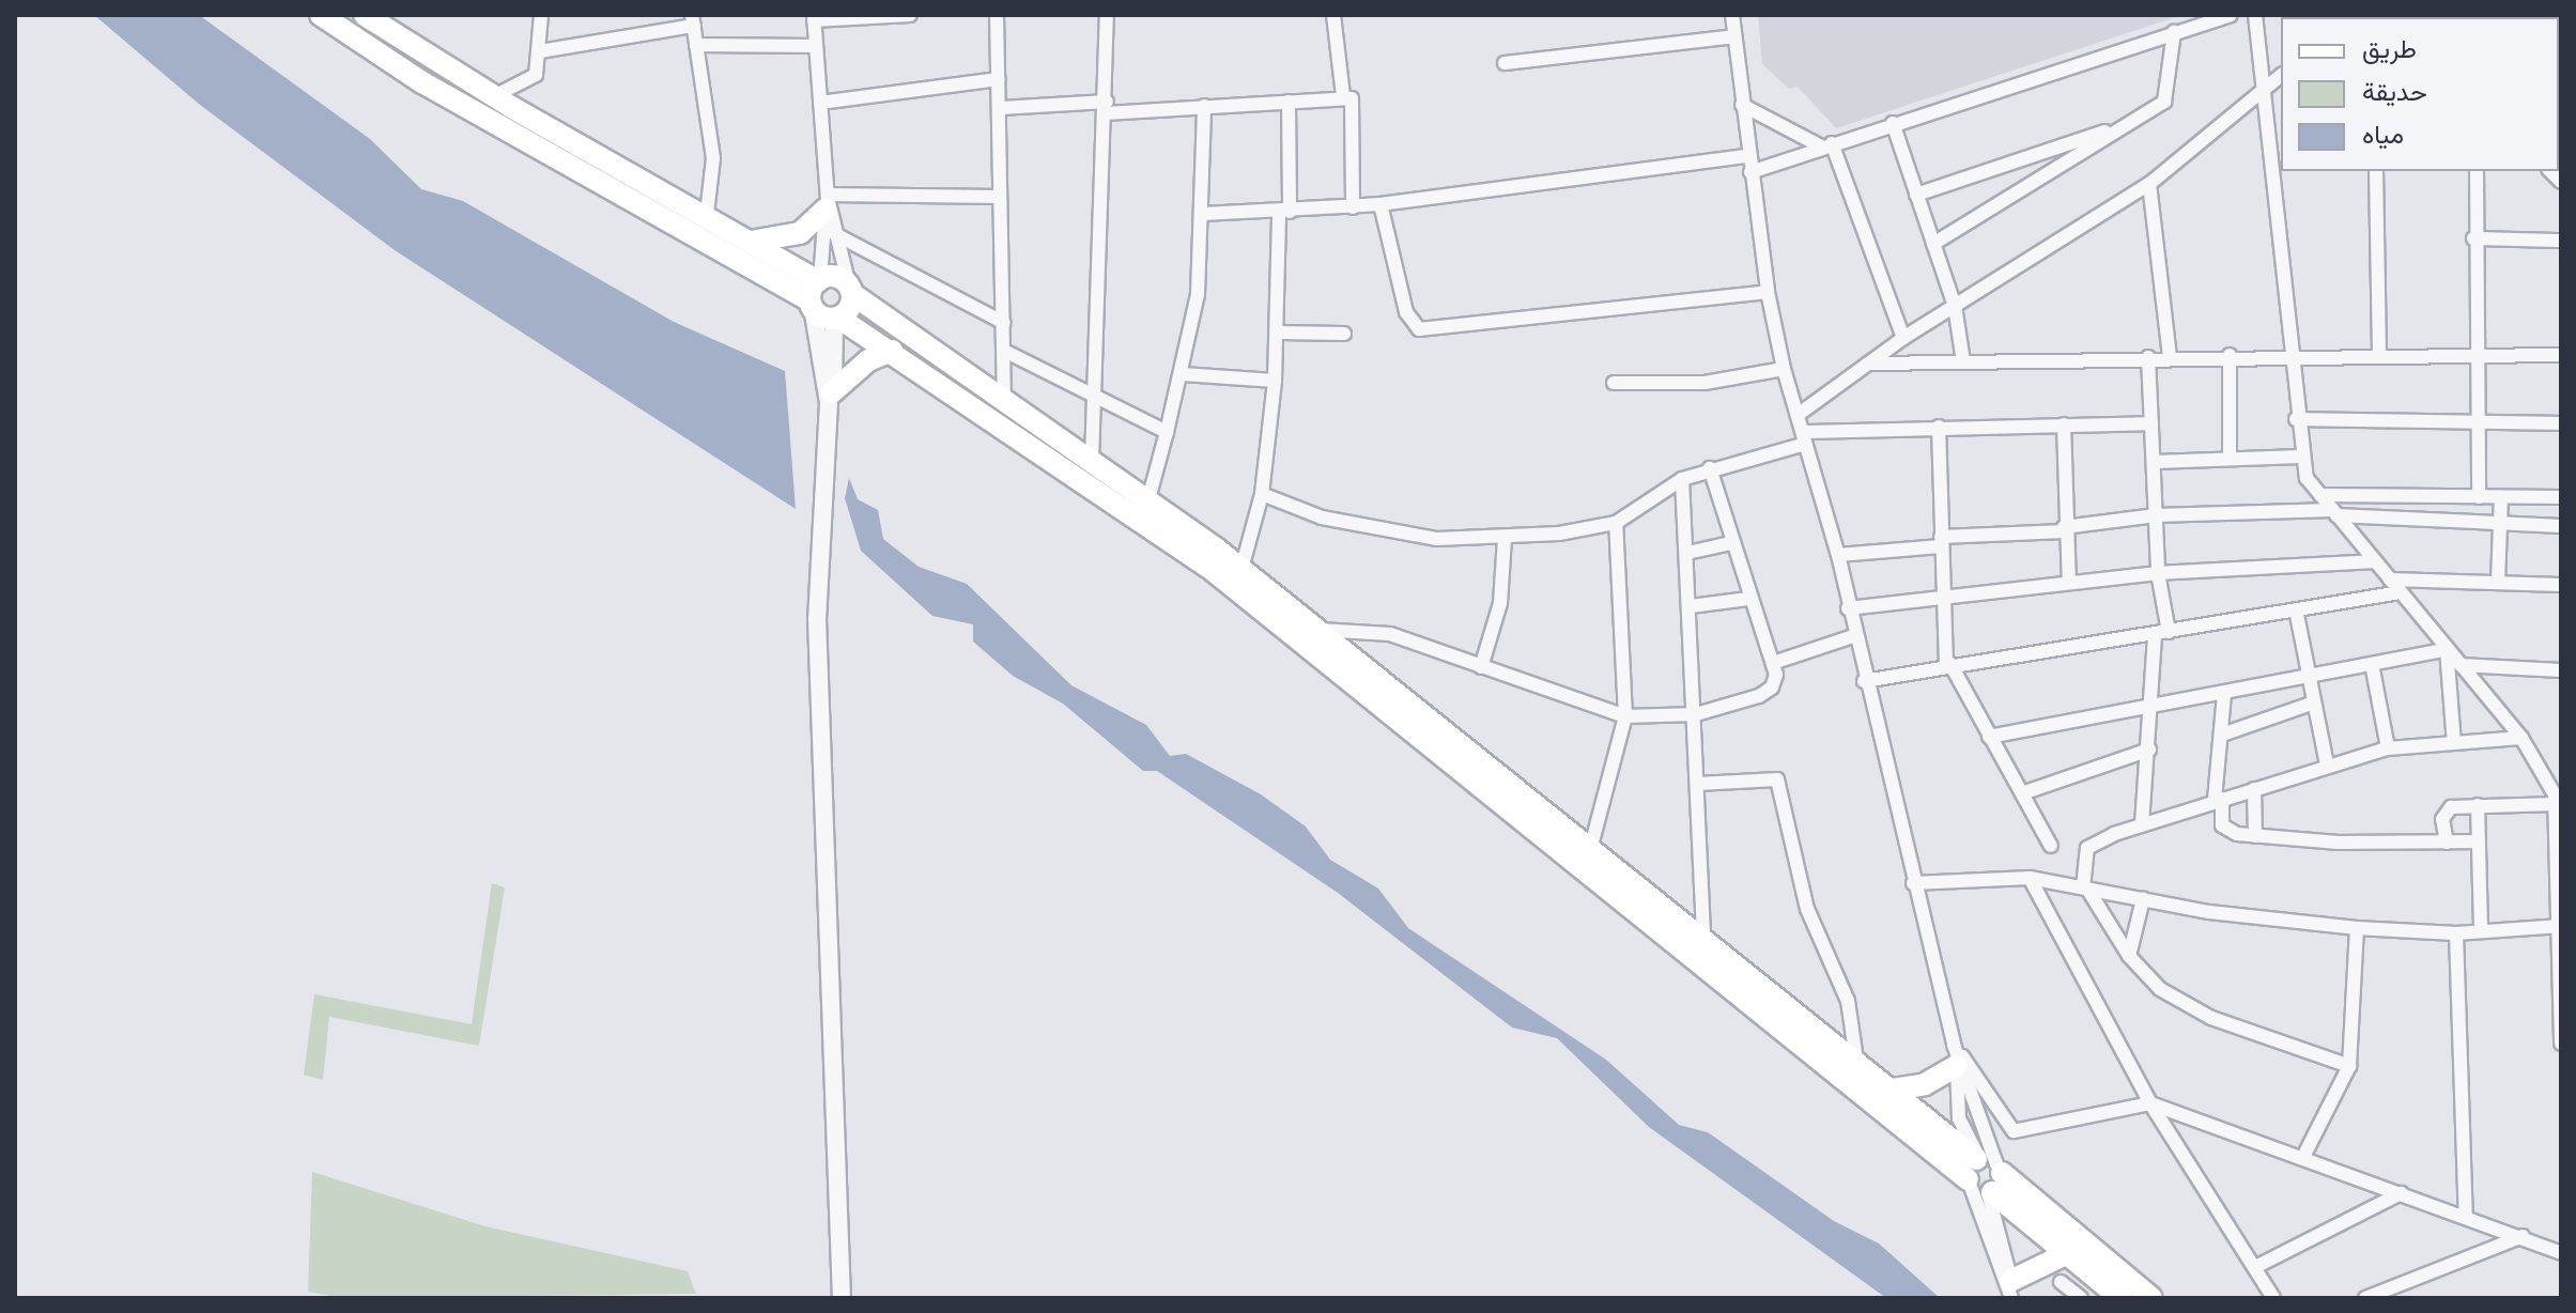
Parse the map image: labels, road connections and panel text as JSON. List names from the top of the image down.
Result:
{
  "legend": ["طريق", "حديقة", "مياه"]
}
